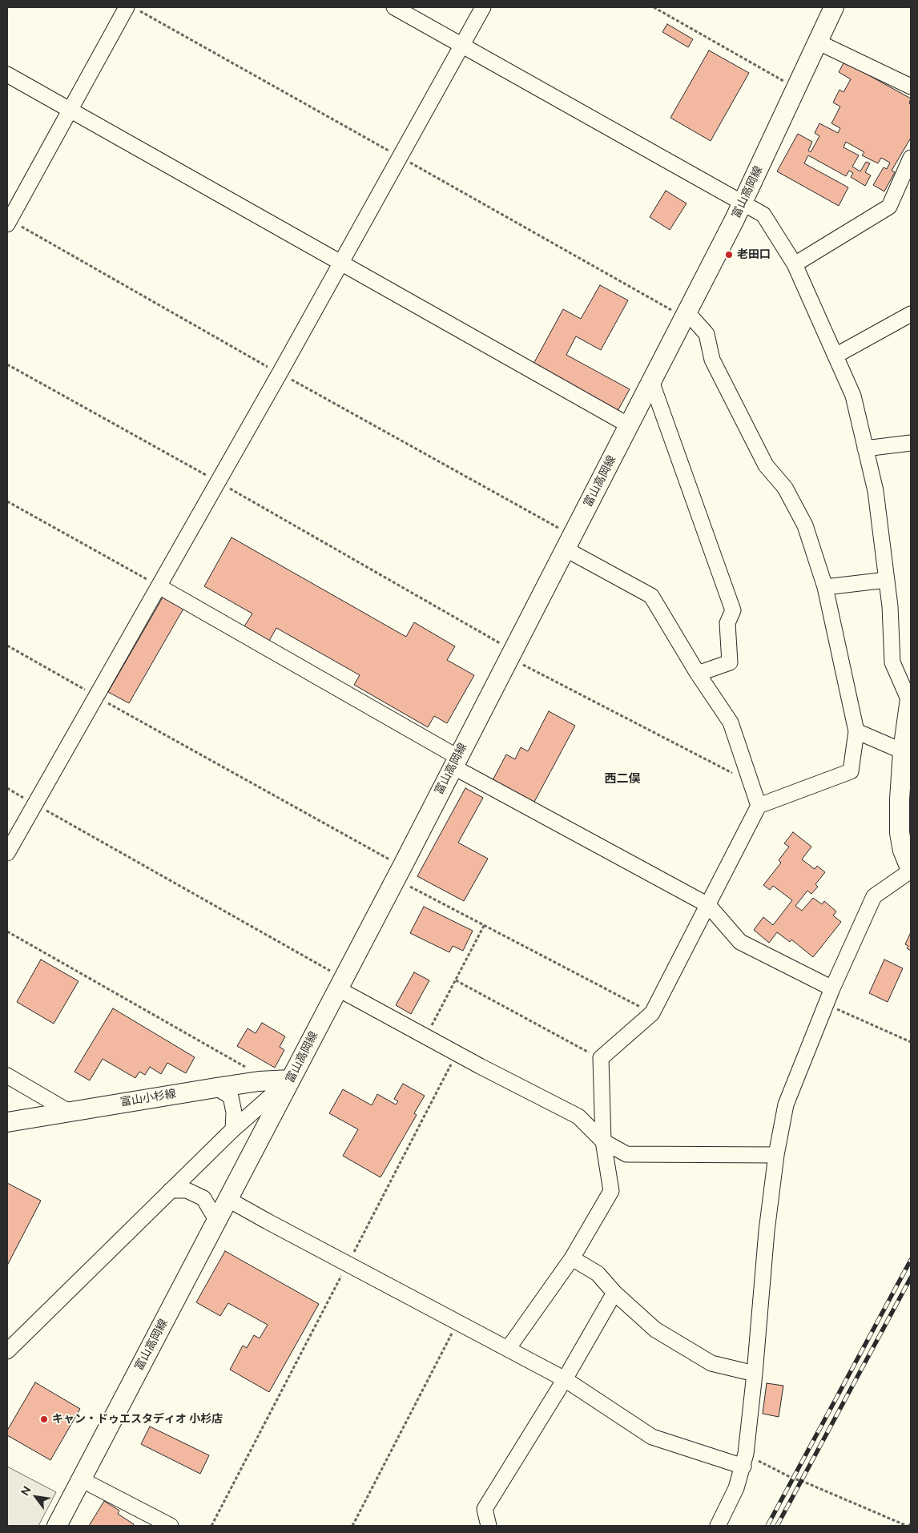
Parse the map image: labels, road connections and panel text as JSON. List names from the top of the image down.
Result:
{
  "streets": {
    "main road": ["富山高岡線", "富山小杉線"]
  },
  "crossings": [
    ["富山高岡線", "富山小杉線"]
  ],
  "districts": ["西二俣"],
  "places": ["老田口", "キャン・ドゥエスタディオ 小杉店"],
  "north": "top left"
}
